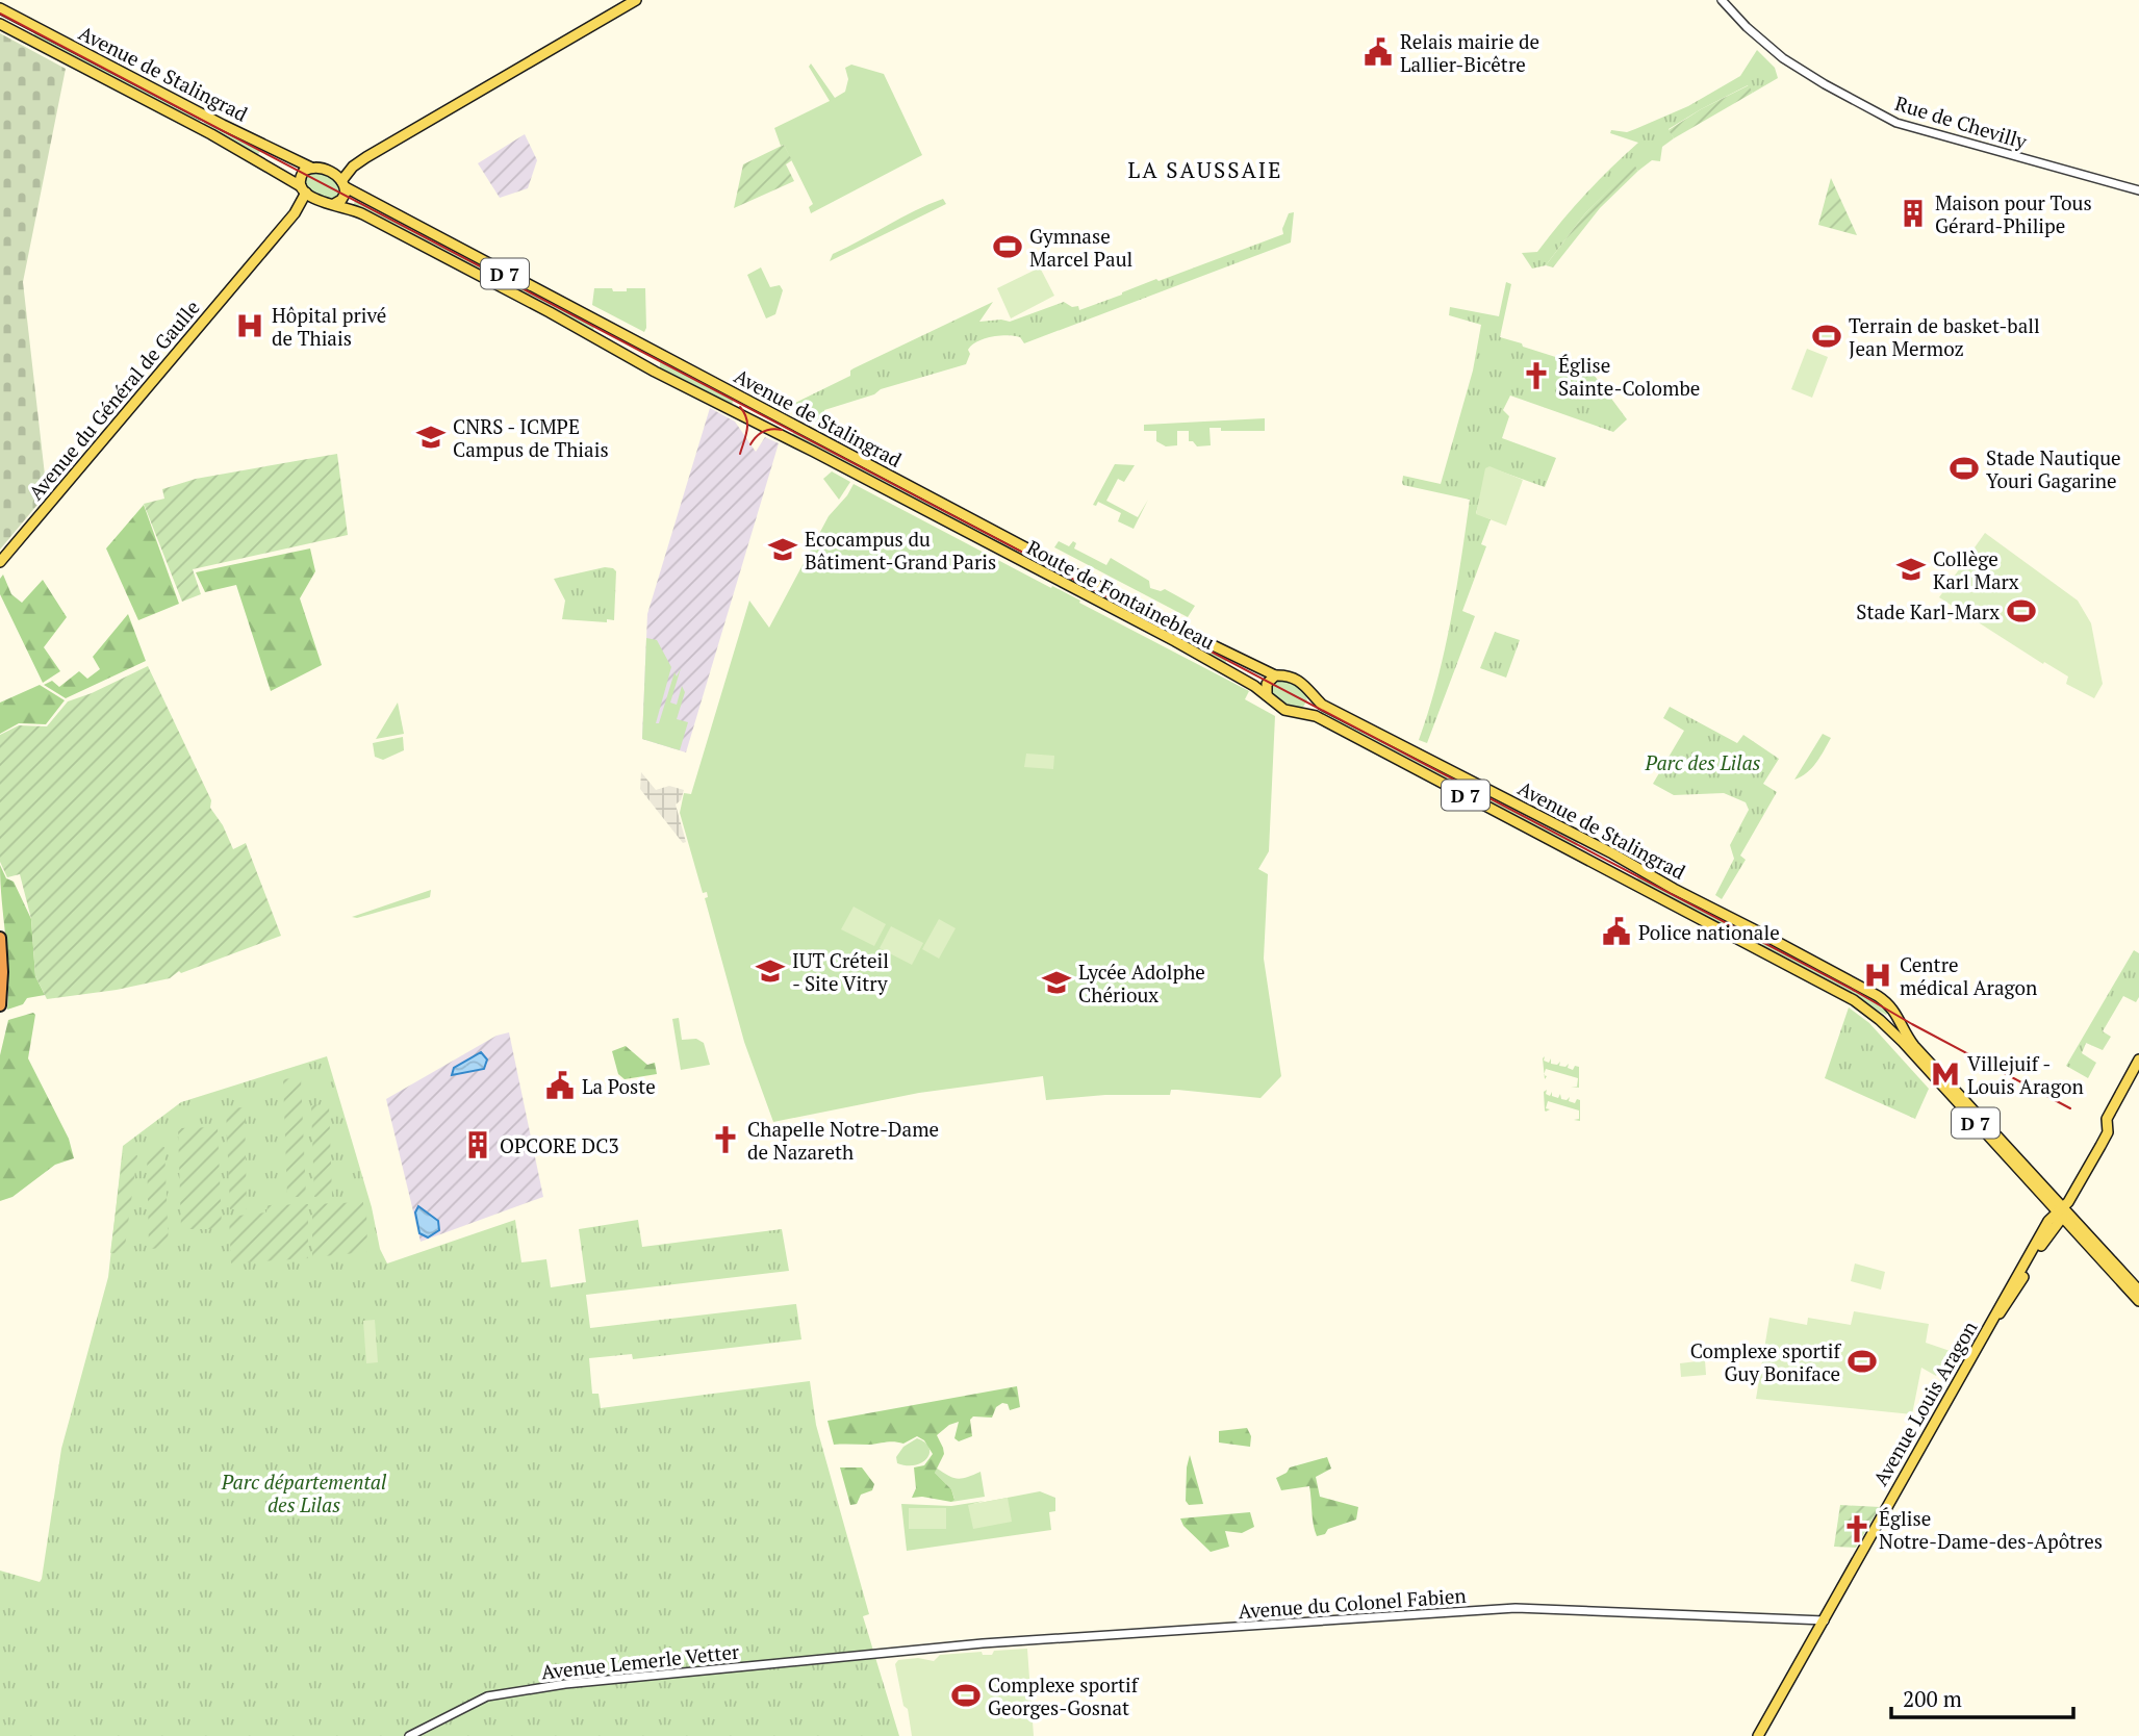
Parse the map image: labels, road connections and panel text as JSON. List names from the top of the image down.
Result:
{
  "streets": {
    "main road": [
      "Avenue de Stalingrad",
      "D 7",
      "Avenue du Général de Gaulle",
      "Route de Fontainebleau",
      "Avenue Louis Aragon"
    ],
    "street": ["Rue de Chevilly", "Avenue du Colonel Fabien", "Avenue Lemerle Vetter"]
  },
  "crossings": [
    ["Avenue de Stalingrad", "D 7"],
    ["Avenue de Stalingrad", "Avenue du Général de Gaulle"],
    ["Avenue de Stalingrad", "Route de Fontainebleau"],
    ["Avenue de Stalingrad", "Avenue Louis Aragon"],
    ["D 7", "Avenue du Général de Gaulle"],
    ["D 7", "Route de Fontainebleau"],
    ["D 7", "Avenue Louis Aragon"],
    ["Avenue du Général de Gaulle", "Route de Fontainebleau"],
    ["Avenue Louis Aragon", "Avenue du Colonel Fabien"],
    ["Avenue du Colonel Fabien", "Avenue Lemerle Vetter"]
  ],
  "districts": ["LA SAUSSAIE"],
  "parks": ["Parc des Lilas", "Parc départemental des Lilas"],
  "places": {
    "public building": ["Relais mairie de Lallier-Bicêtre", "Police nationale", "La Poste"],
    "building": ["Maison pour Tous Gérard-Philipe", "OPCORE DC3"],
    "sports": [
      "Gymnase Marcel Paul",
      "Terrain de basket-ball Jean Mermoz",
      "Stade Nautique Youri Gagarine",
      "Stade Karl-Marx",
      "Complexe sportif Guy Boniface",
      "Complexe sportif Georges-Gosnat"
    ],
    "hospital": ["Hôpital privé de Thiais", "Centre médical Aragon"],
    "church": ["Église Sainte-Colombe", "Chapelle Notre-Dame de Nazareth", "Église Notre-Dame-des-Apôtres"],
    "school or university": [
      "CNRS - ICMPE Campus de Thiais",
      "Ecocampus du Bâtiment-Grand Paris",
      "Collège Karl Marx",
      "IUT Créteil - Site Vitry",
      "Lycée Adolphe Chérioux"
    ],
    "metro station": ["Villejuif - Louis Aragon"]
  },
  "scale_bar": "200 m"
}
